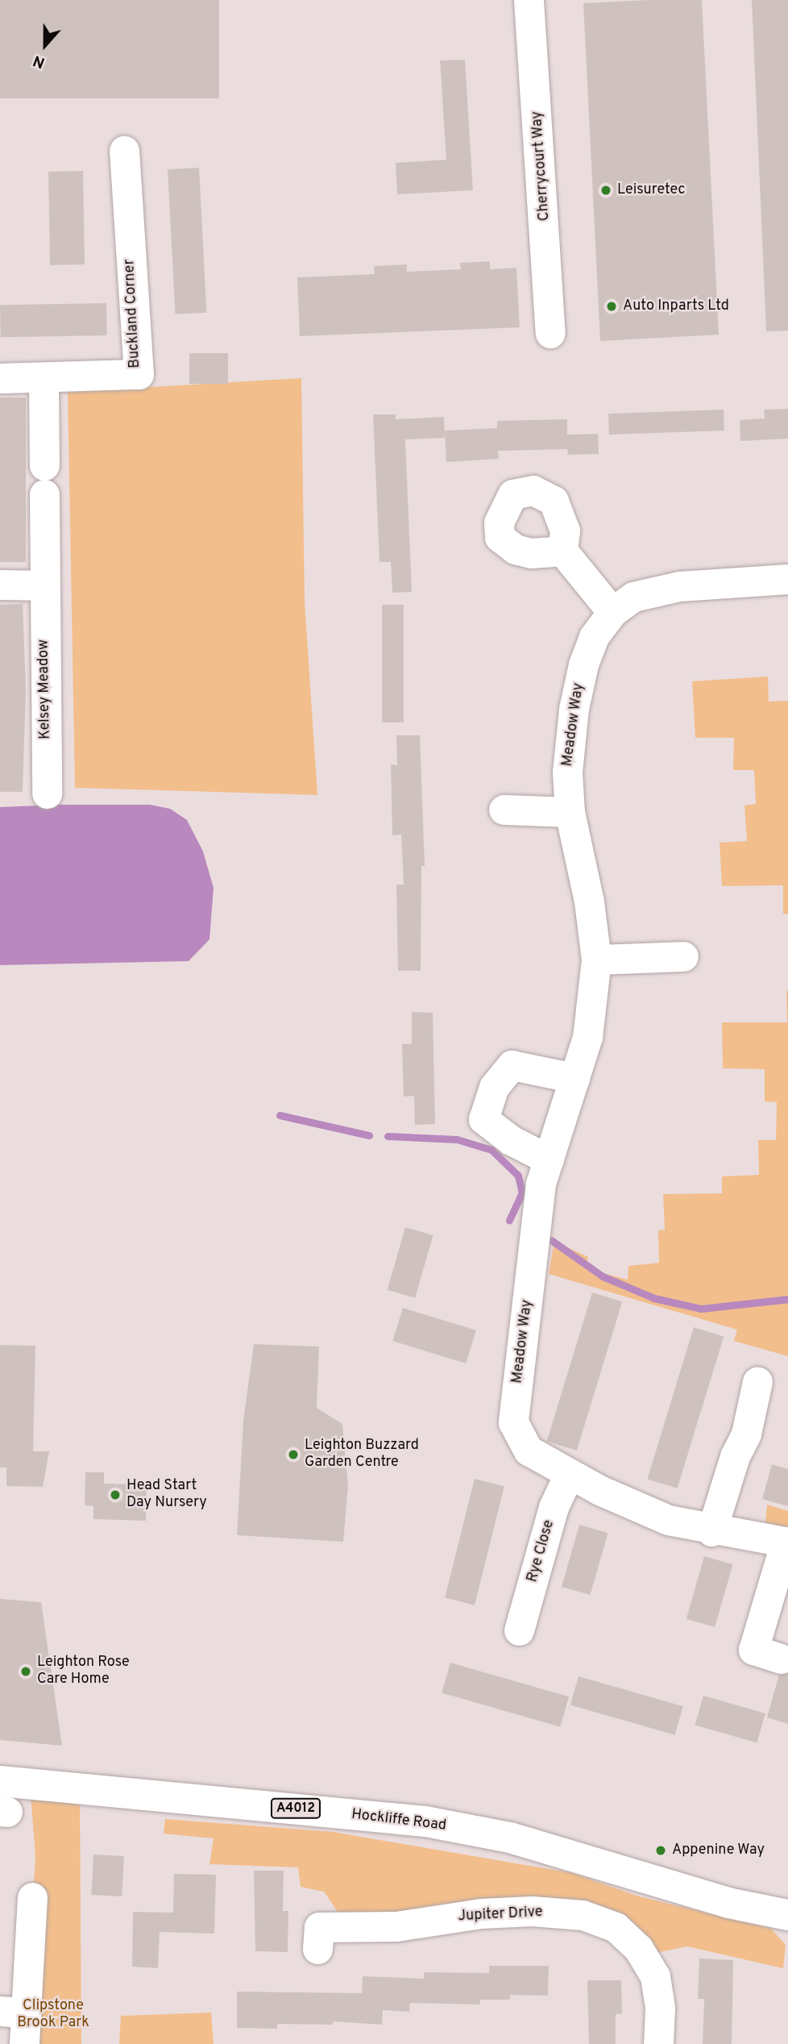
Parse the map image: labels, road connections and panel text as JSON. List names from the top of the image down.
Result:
{
  "streets": {
    "main road": ["A4012", "Hockliffe Road"],
    "street": [
      "Cherrycourt Way",
      "Buckland Corner",
      "Kelsey Meadow",
      "Meadow Way",
      "Rye Close",
      "Jupiter Drive"
    ]
  },
  "crossings": [
    ["Buckland Corner", "Kelsey Meadow"],
    ["Meadow Way", "Rye Close"]
  ],
  "parks": ["Clipstone Brook Park"],
  "places": [
    "Leisuretec",
    "Auto Inparts Ltd",
    "Leighton Buzzard Garden Centre",
    "Head Start Day Nursery",
    "Leighton Rose Care Home",
    "Appenine Way"
  ],
  "north": "bottom"
}
